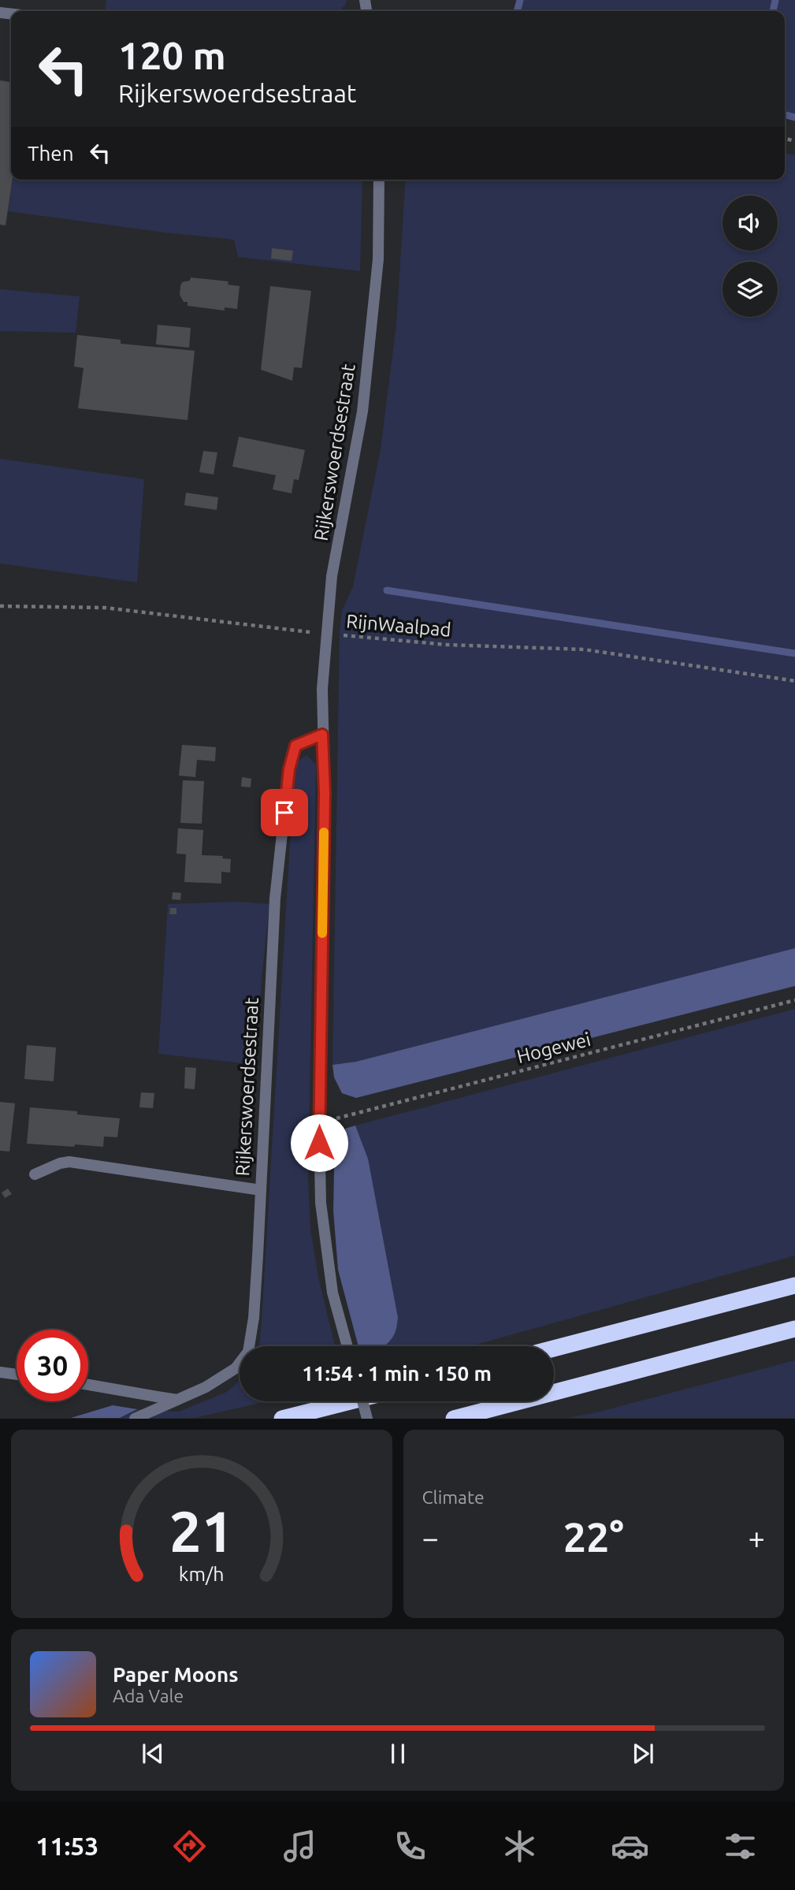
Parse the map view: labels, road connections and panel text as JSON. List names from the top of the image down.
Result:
{
  "streets": {
    "street": ["Rijkerswoerdsestraat"],
    "path": ["RijnWaalpad", "Hogewei"]
  },
  "crossings": [
    ["Rijkerswoerdsestraat", "RijnWaalpad"],
    ["Rijkerswoerdsestraat", "Hogewei"]
  ],
  "page": {
    "turn": ["120 m", "Rijkerswoerdsestraat"],
    "then": "Then",
    "limit": "30",
    "trip": "11:54 · 1 min · 150 m",
    "tile": "Climate",
    "heat": ["−", "22°", "+"],
    "song": ["Paper Moons", "Ada Vale"],
    "tabs": "11:53",
    "gauge": ["21", "km/h"]
  }
}
